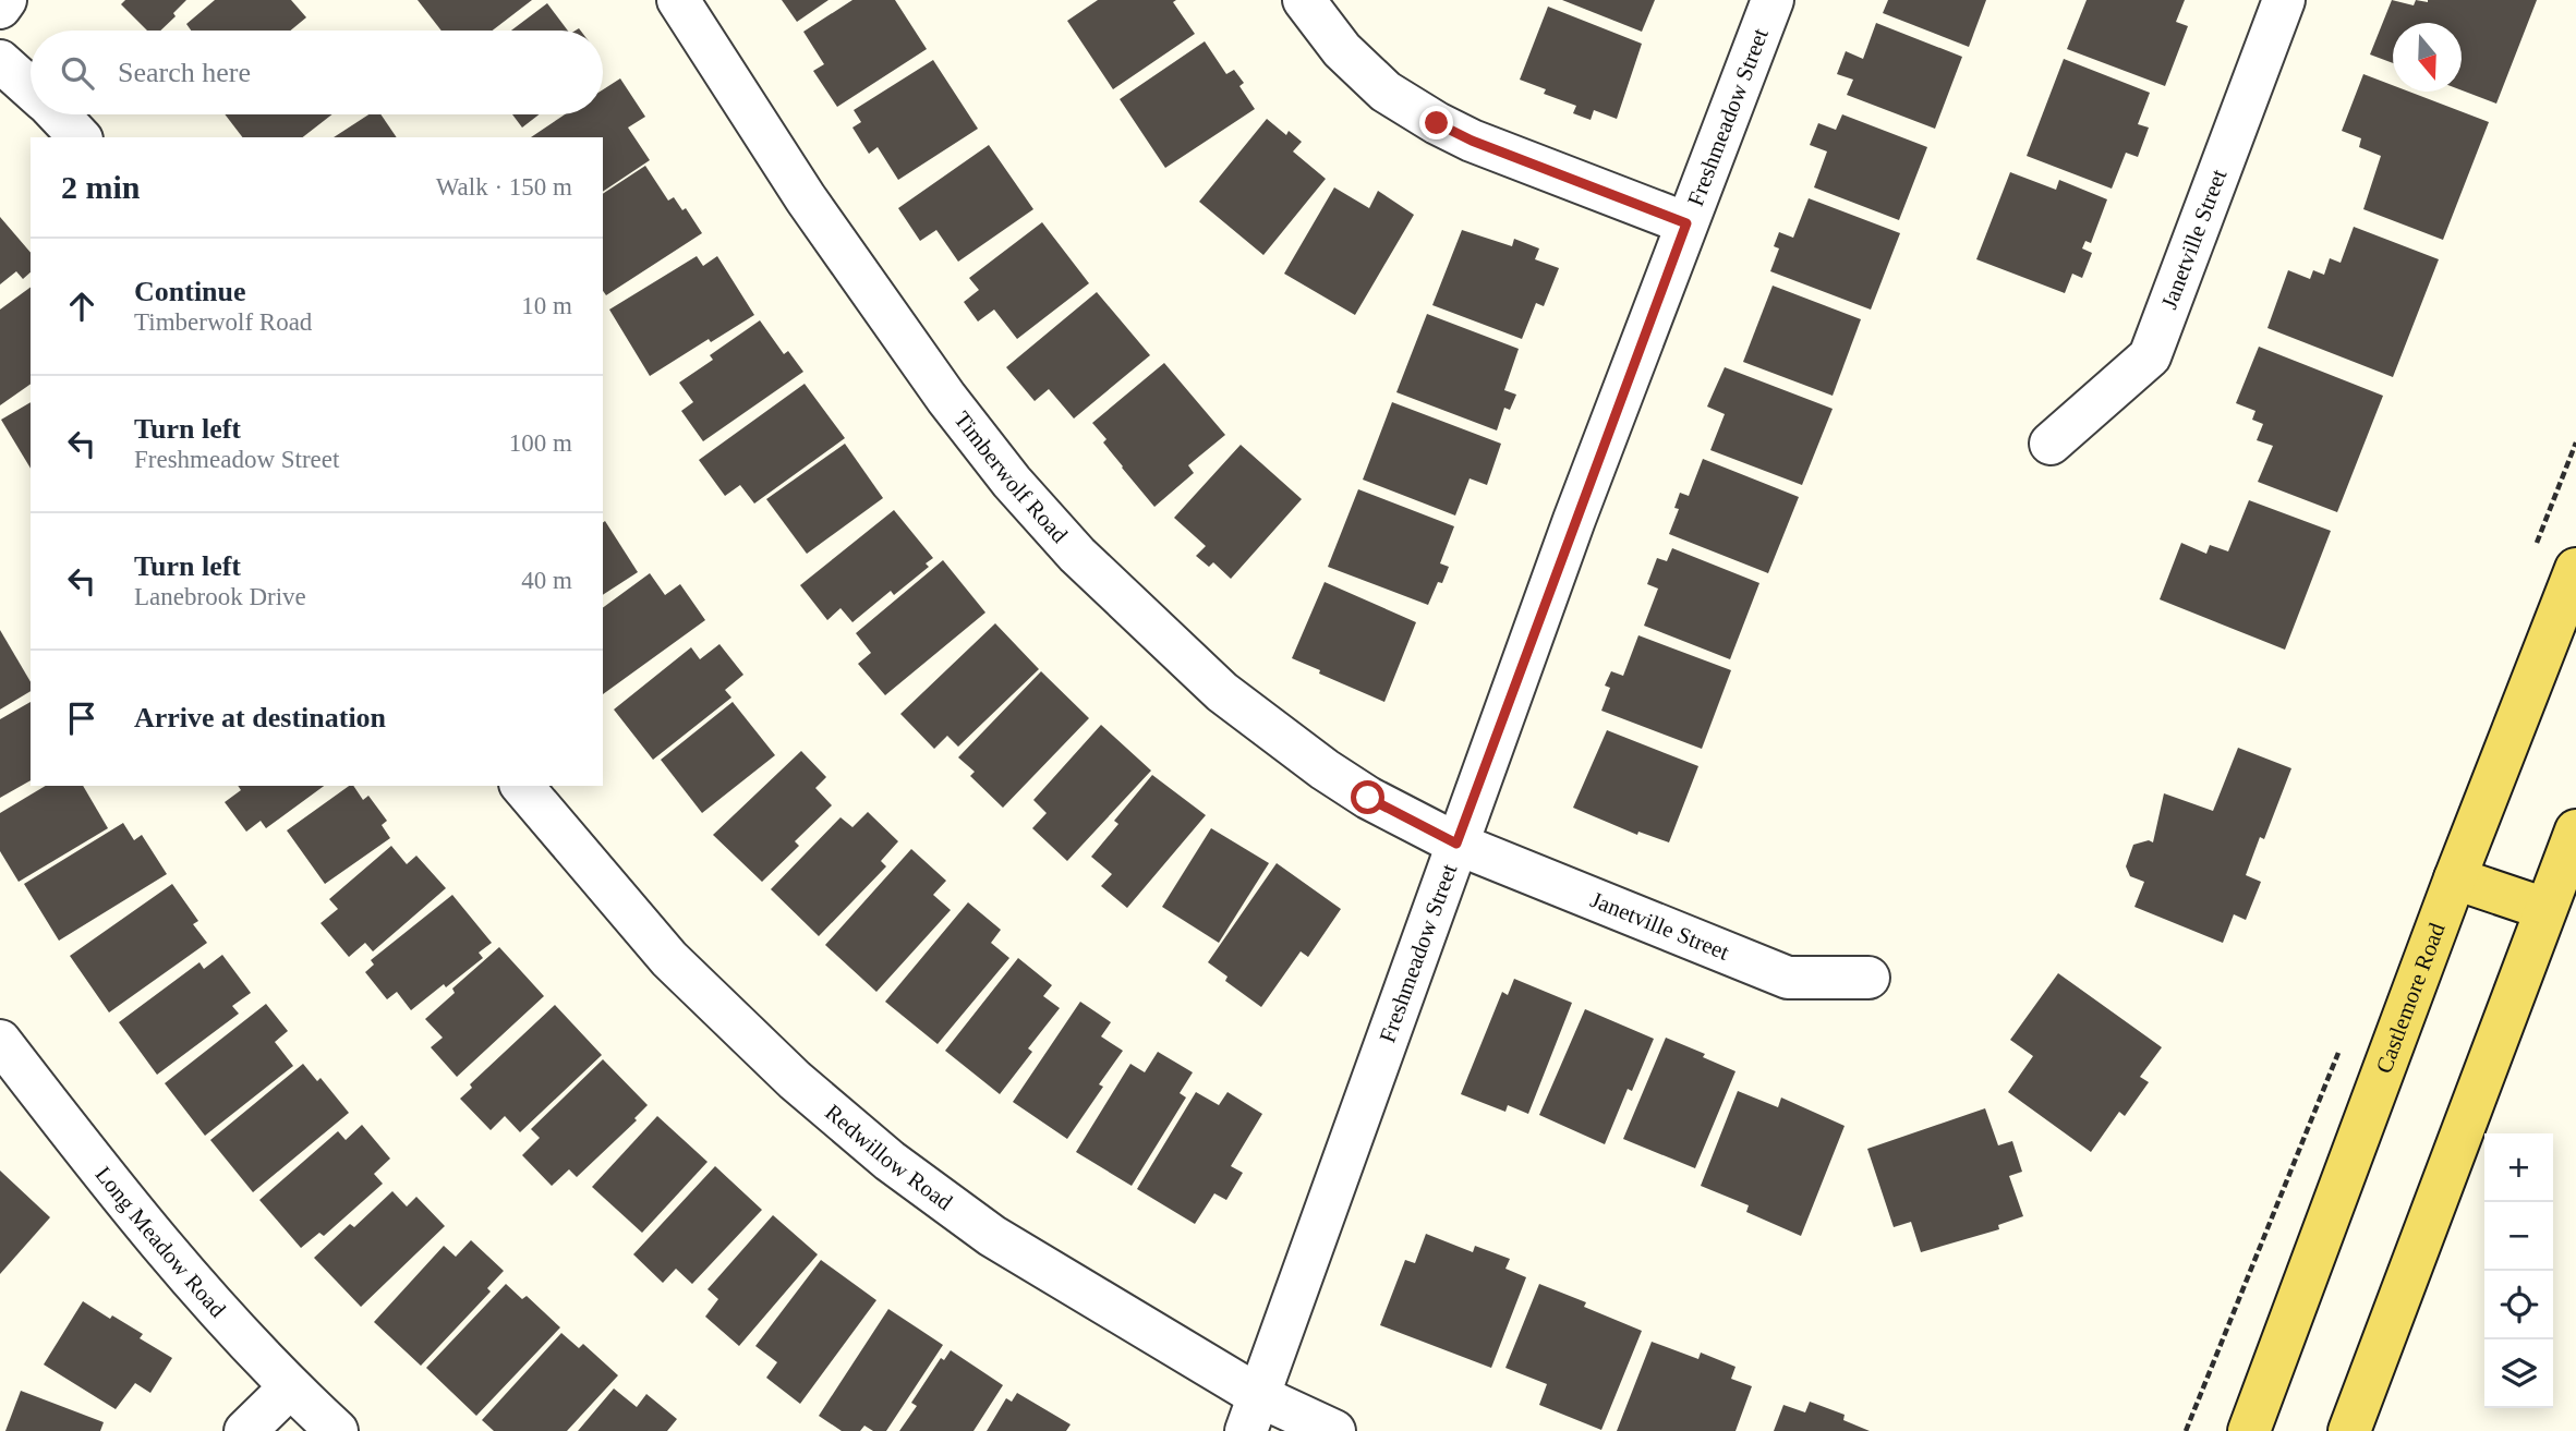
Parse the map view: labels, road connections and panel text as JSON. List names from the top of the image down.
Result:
{
  "streets": {
    "main road": ["Castlemore Road"],
    "street": [
      "Freshmeadow Street",
      "Janetville Street",
      "Timberwolf Road",
      "Redwillow Road",
      "Long Meadow Road"
    ]
  },
  "crossings": [
    ["Freshmeadow Street", "Janetville Street"],
    ["Freshmeadow Street", "Timberwolf Road"],
    ["Freshmeadow Street", "Redwillow Road"],
    ["Janetville Street", "Timberwolf Road"]
  ],
  "north": "bottom",
  "page": {
    "search": "Search here",
    "heading": ["2 min", "Walk · 150 m"],
    "list": [
      ["Continue", "Timberwolf Road", "10 m"],
      ["Turn left", "Freshmeadow Street", "100 m"],
      ["Turn left", "Lanebrook Drive", "40 m"],
      "Arrive at destination"
    ],
    "map_buttons": ["+", "−"]
  }
}
